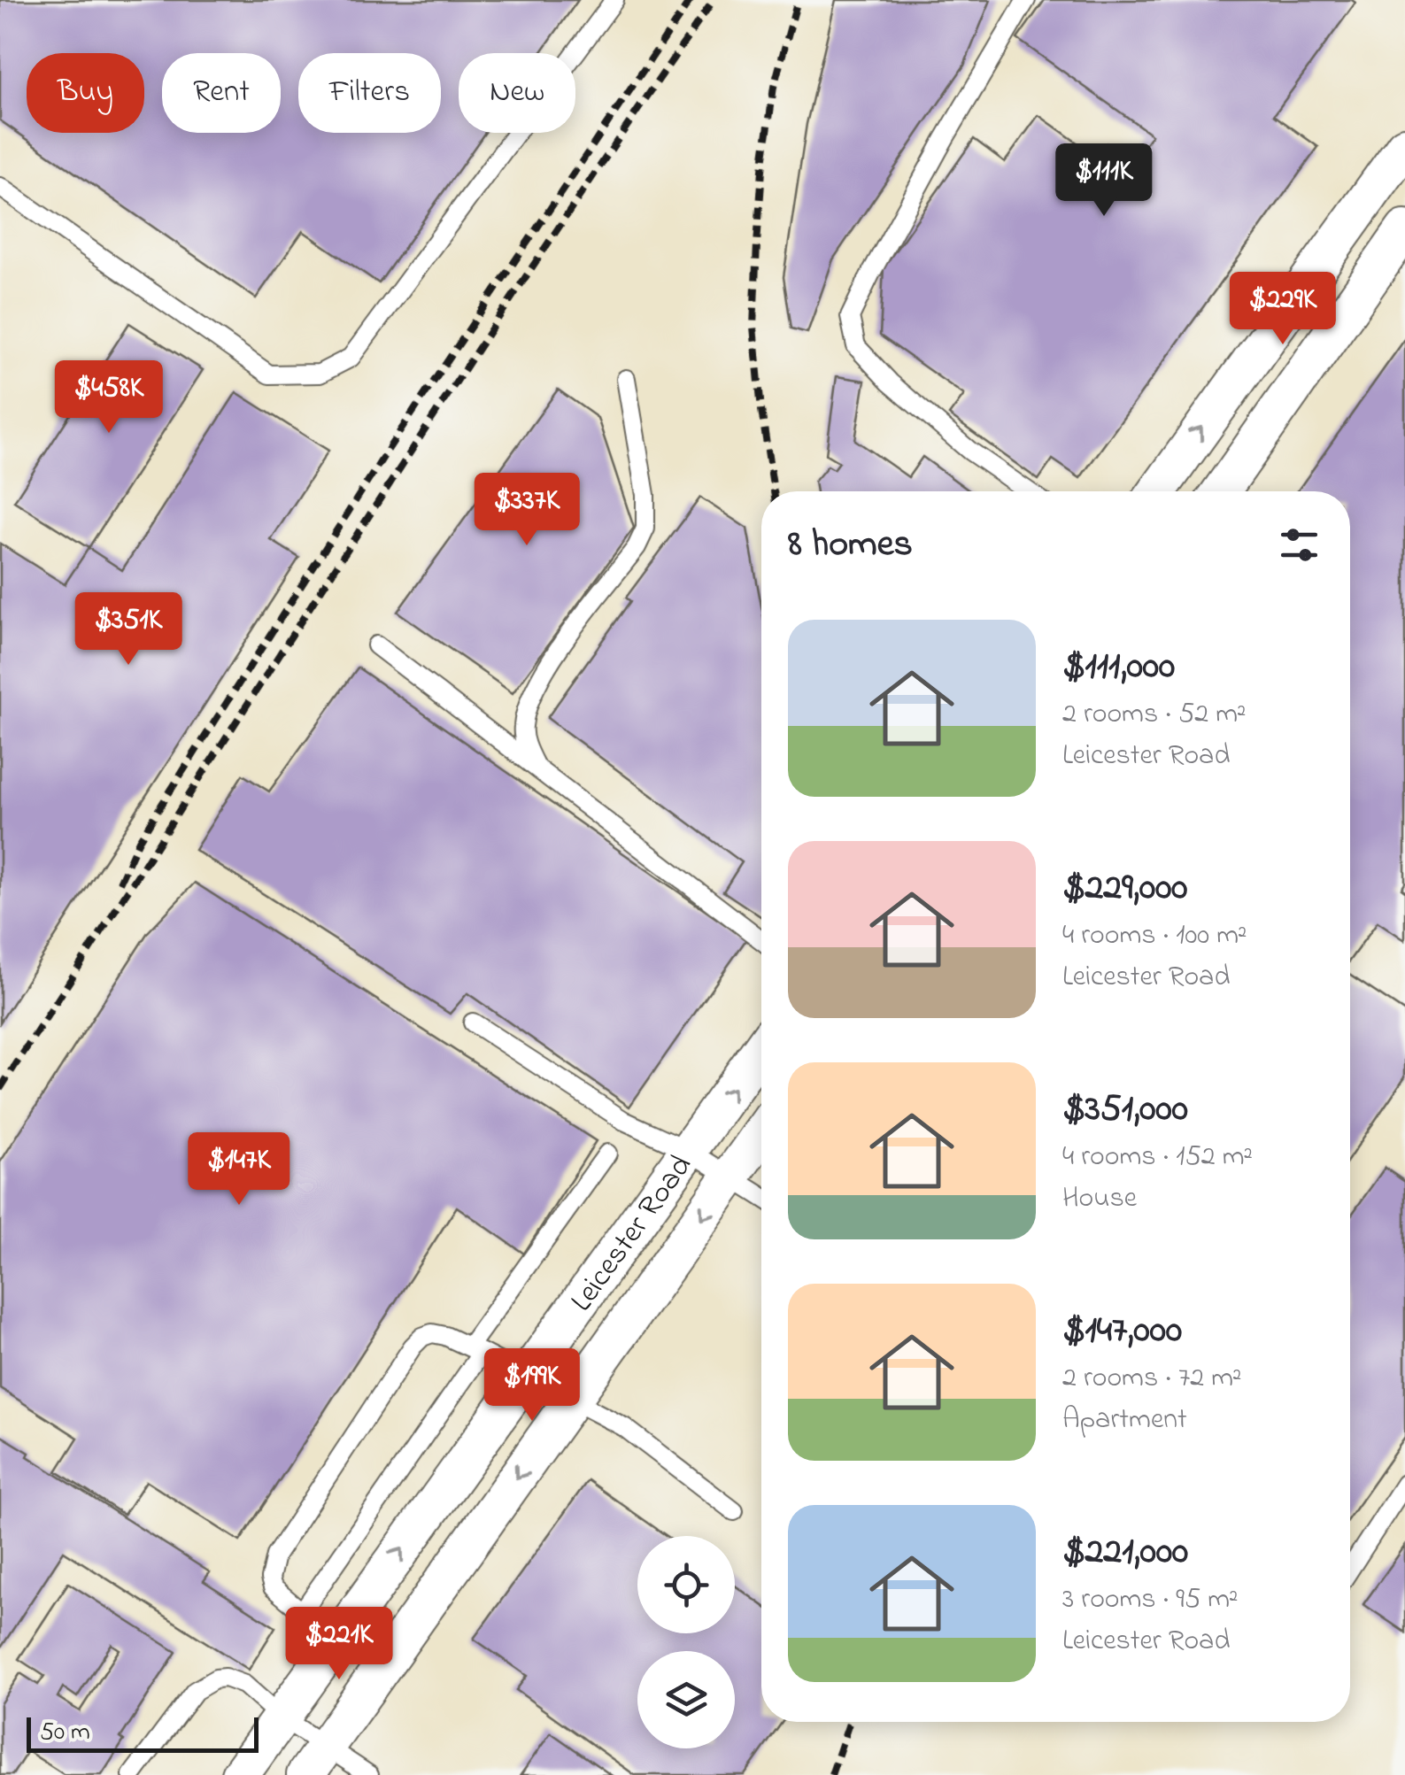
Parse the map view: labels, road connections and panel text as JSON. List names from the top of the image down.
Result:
{
  "streets": {
    "street": ["Leicester Road"]
  },
  "scale_bar": "50 m",
  "page": {
    "chip": [
      "Buy",
      "Rent",
      "Filters",
      "New"
    ],
    "price": [
      "$111K",
      "$229K",
      "$458K",
      "$337K",
      "$351K",
      "$147K",
      "$199K",
      "$221K"
    ],
    "heading": "8 homes",
    "list": [
      {
        "name": "$111,000",
        "note": "2 rooms · 52 m² · Leicester Road"
      },
      {
        "name": "$229,000",
        "note": "4 rooms · 100 m² · Leicester Road"
      },
      {
        "name": "$351,000",
        "note": "4 rooms · 152 m² · House"
      },
      {
        "name": "$147,000",
        "note": "2 rooms · 72 m² · Apartment"
      },
      {
        "name": "$221,000",
        "note": "3 rooms · 95 m² · Leicester Road"
      }
    ],
    "scale": "50 m"
  }
}
